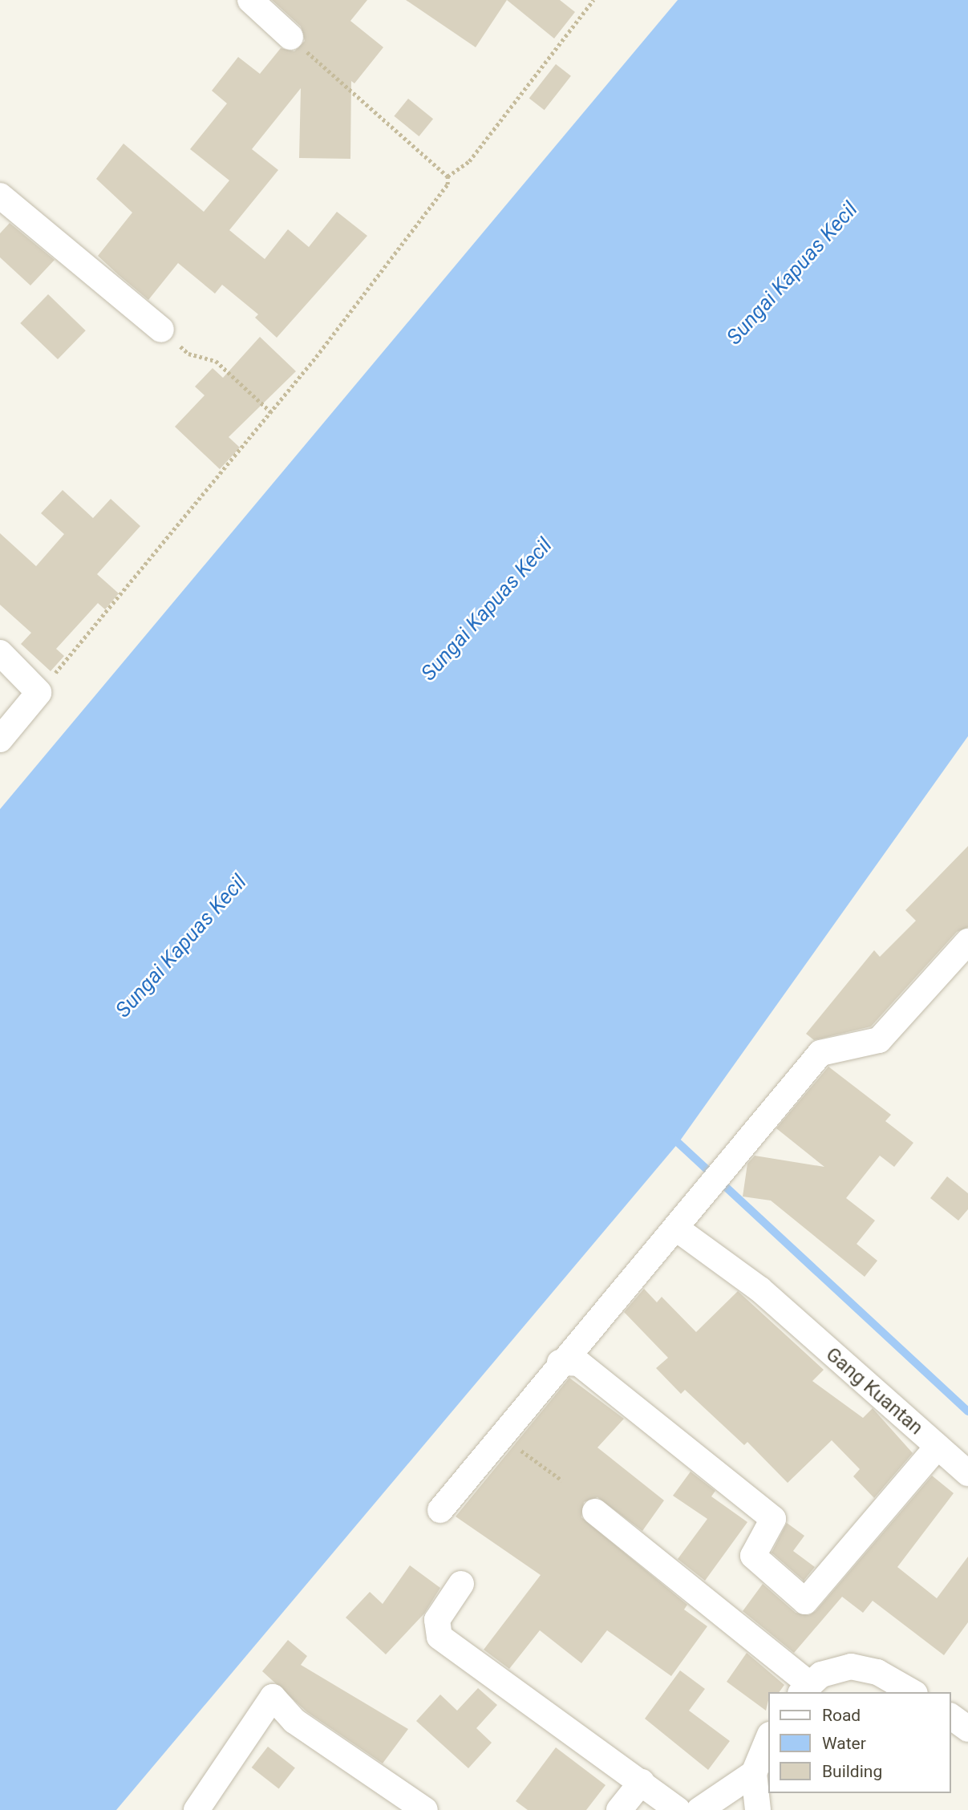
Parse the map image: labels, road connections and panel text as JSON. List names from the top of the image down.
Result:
{
  "streets": {
    "street": ["Gang Kuantan"]
  },
  "water": ["Sungai Kapuas Kecil"],
  "legend": ["Road", "Water", "Building"]
}
